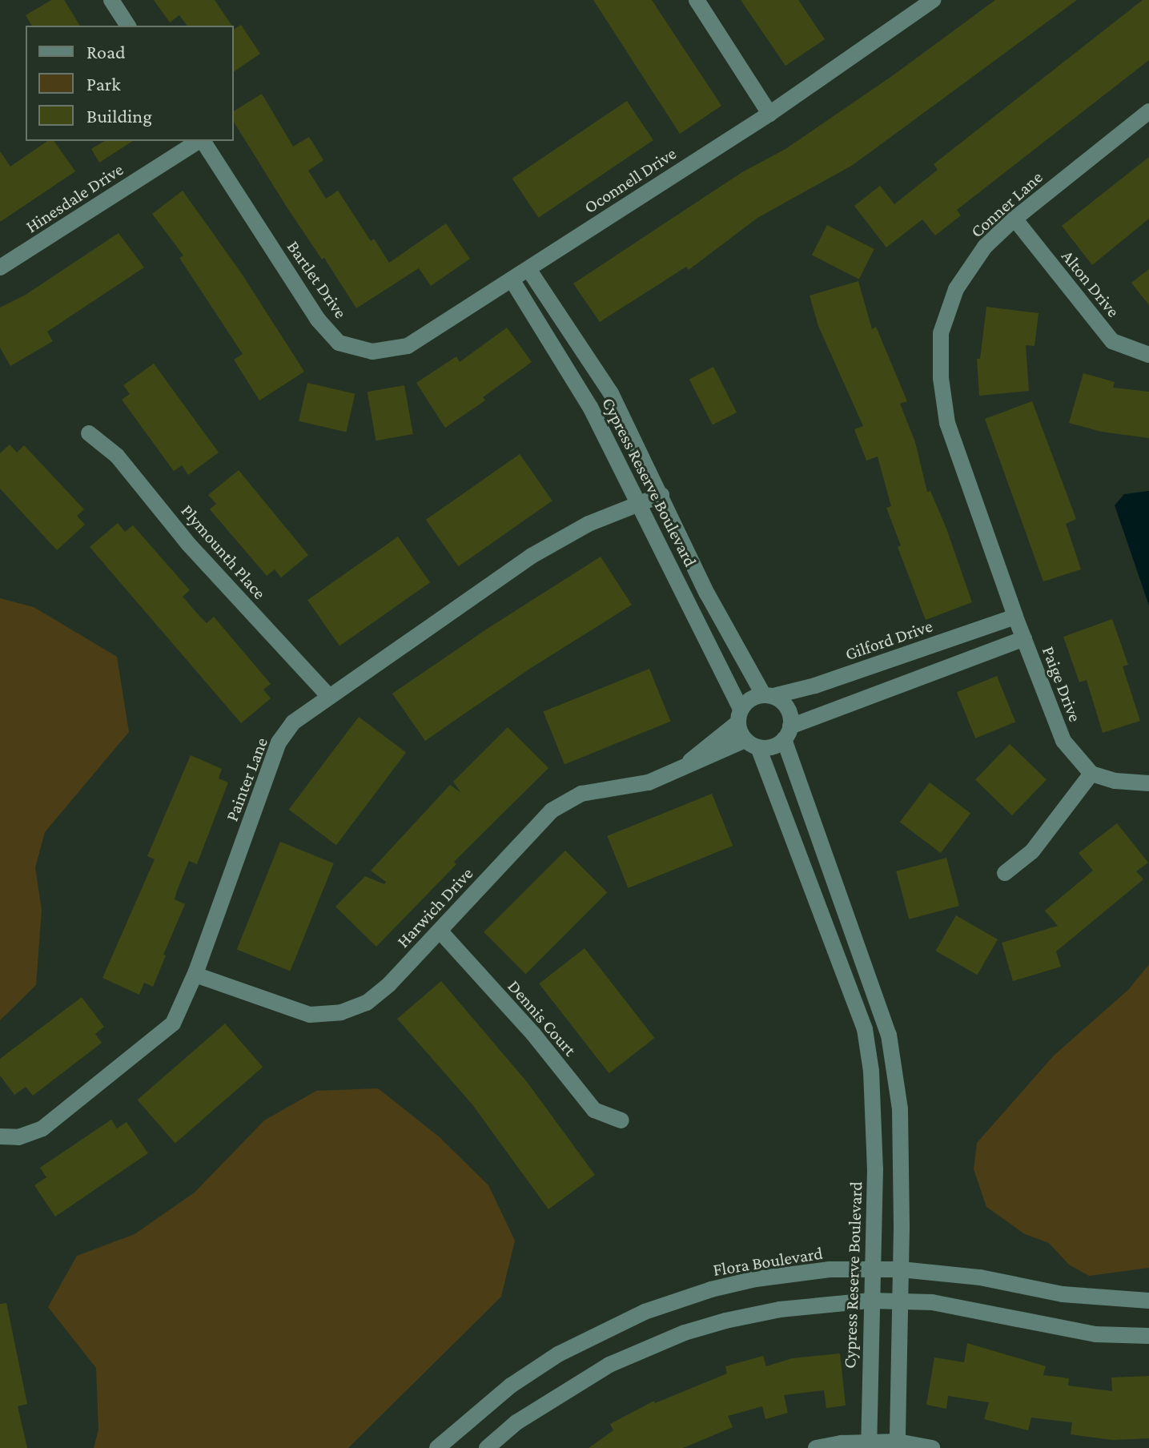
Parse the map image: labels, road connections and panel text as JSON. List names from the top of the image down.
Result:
{
  "streets": {
    "street": [
      "Oconnell Drive",
      "Hinesdale Drive",
      "Conner Lane",
      "Bartlet Drive",
      "Alton Drive",
      "Cypress Reserve Boulevard",
      "Plymounth Place",
      "Gilford Drive",
      "Paige Drive",
      "Painter Lane",
      "Harwich Drive",
      "Dennis Court",
      "Flora Boulevard"
    ]
  },
  "crossings": [
    ["Oconnell Drive", "Bartlet Drive"],
    ["Oconnell Drive", "Cypress Reserve Boulevard"],
    ["Conner Lane", "Alton Drive"],
    ["Conner Lane", "Gilford Drive"],
    ["Conner Lane", "Paige Drive"],
    ["Bartlet Drive", "Cypress Reserve Boulevard"],
    ["Cypress Reserve Boulevard", "Gilford Drive"],
    ["Cypress Reserve Boulevard", "Painter Lane"],
    ["Cypress Reserve Boulevard", "Harwich Drive"],
    ["Cypress Reserve Boulevard", "Flora Boulevard"],
    ["Plymounth Place", "Painter Lane"],
    ["Gilford Drive", "Paige Drive"],
    ["Gilford Drive", "Harwich Drive"],
    ["Painter Lane", "Harwich Drive"],
    ["Harwich Drive", "Dennis Court"]
  ],
  "legend": ["Road", "Park", "Building"]
}
